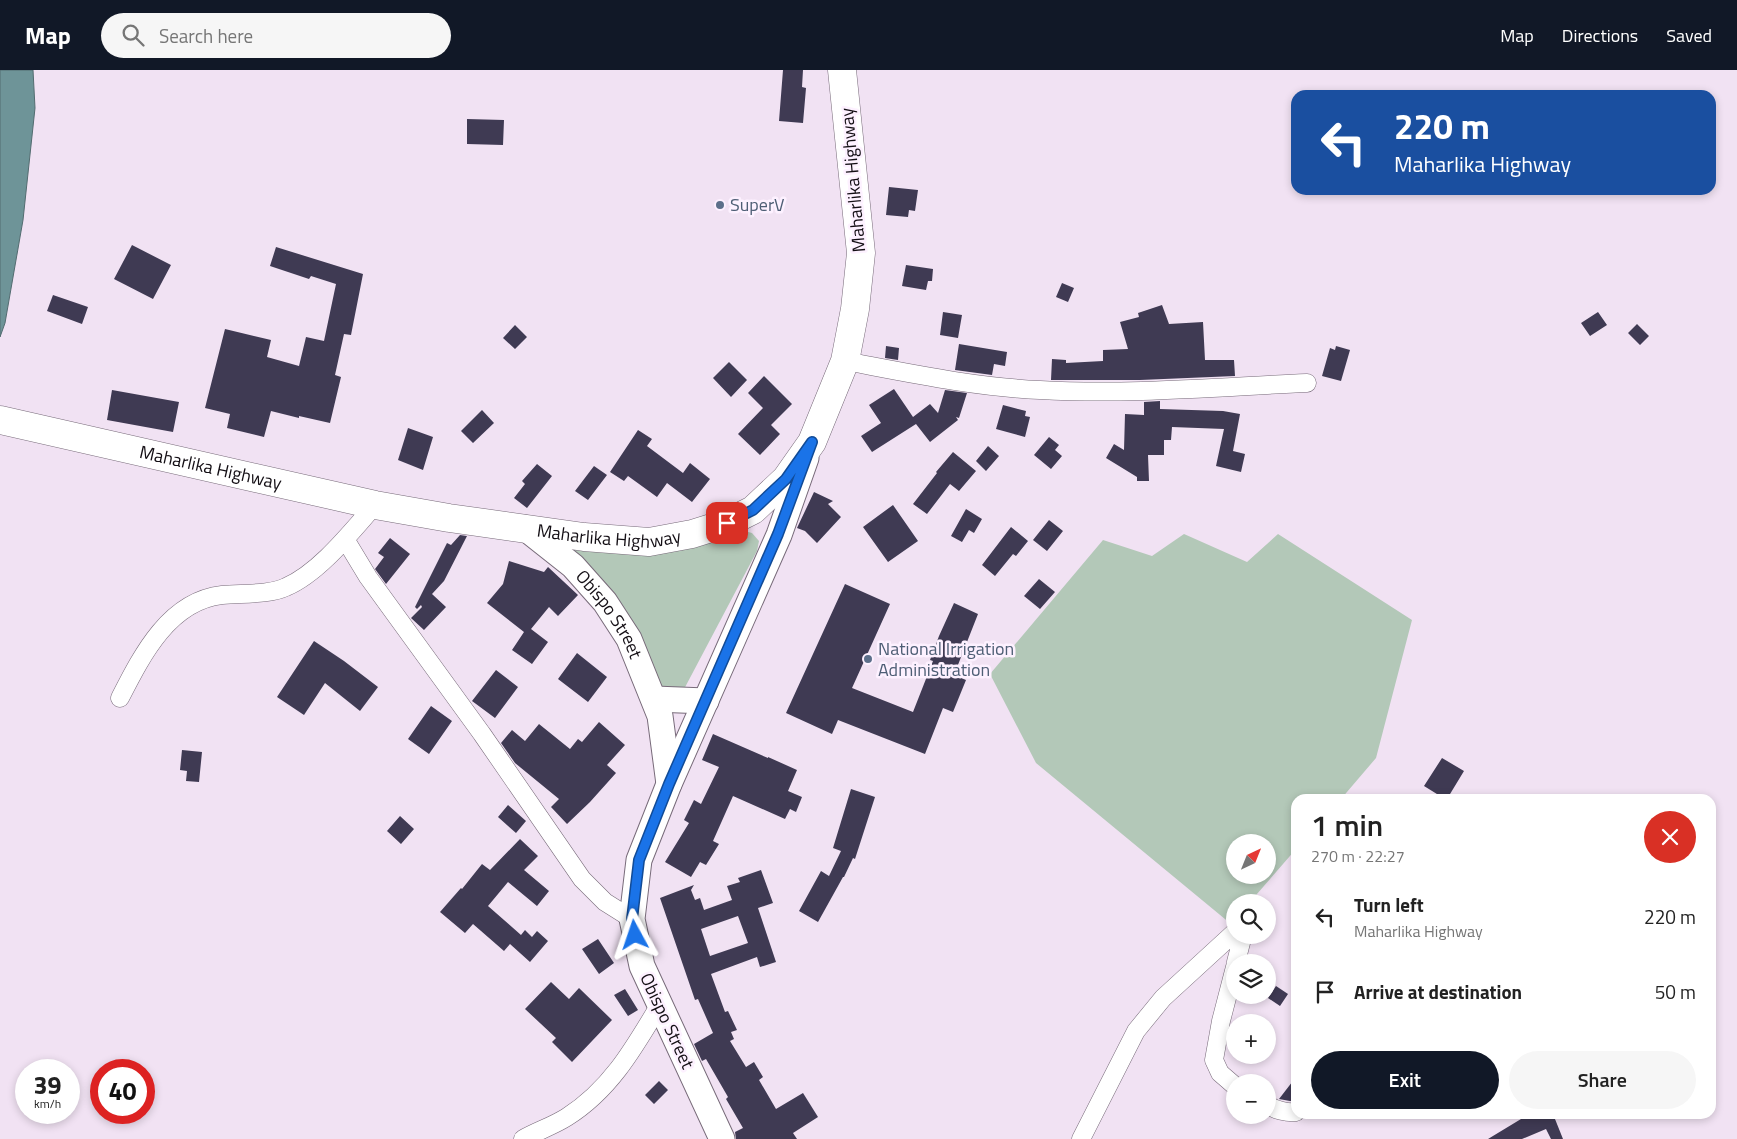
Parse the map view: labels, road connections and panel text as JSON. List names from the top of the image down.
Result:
{
  "streets": {
    "highway": ["Maharlika Highway"],
    "street": ["Obispo Street"]
  },
  "crossings": [
    ["Maharlika Highway", "Obispo Street"]
  ],
  "places": ["SuperV", "National Irrigation Administration"],
  "north": "top right",
  "page": {
    "header": "Map",
    "search": "Search here",
    "nav": ["Map", "Directions", "Saved"],
    "turn": ["220 m", "Maharlika Highway"],
    "heading": ["1 min", "270 m · 22:27"],
    "map_buttons": ["+", "−"],
    "list": [
      {
        "name": "Turn left",
        "note": "Maharlika Highway",
        "value": "220 m"
      },
      {
        "name": "Arrive at destination",
        "value": "50 m"
      }
    ],
    "buttons": ["Exit", "Share"],
    "speed": "39 km/h",
    "limit": "40"
  }
}
